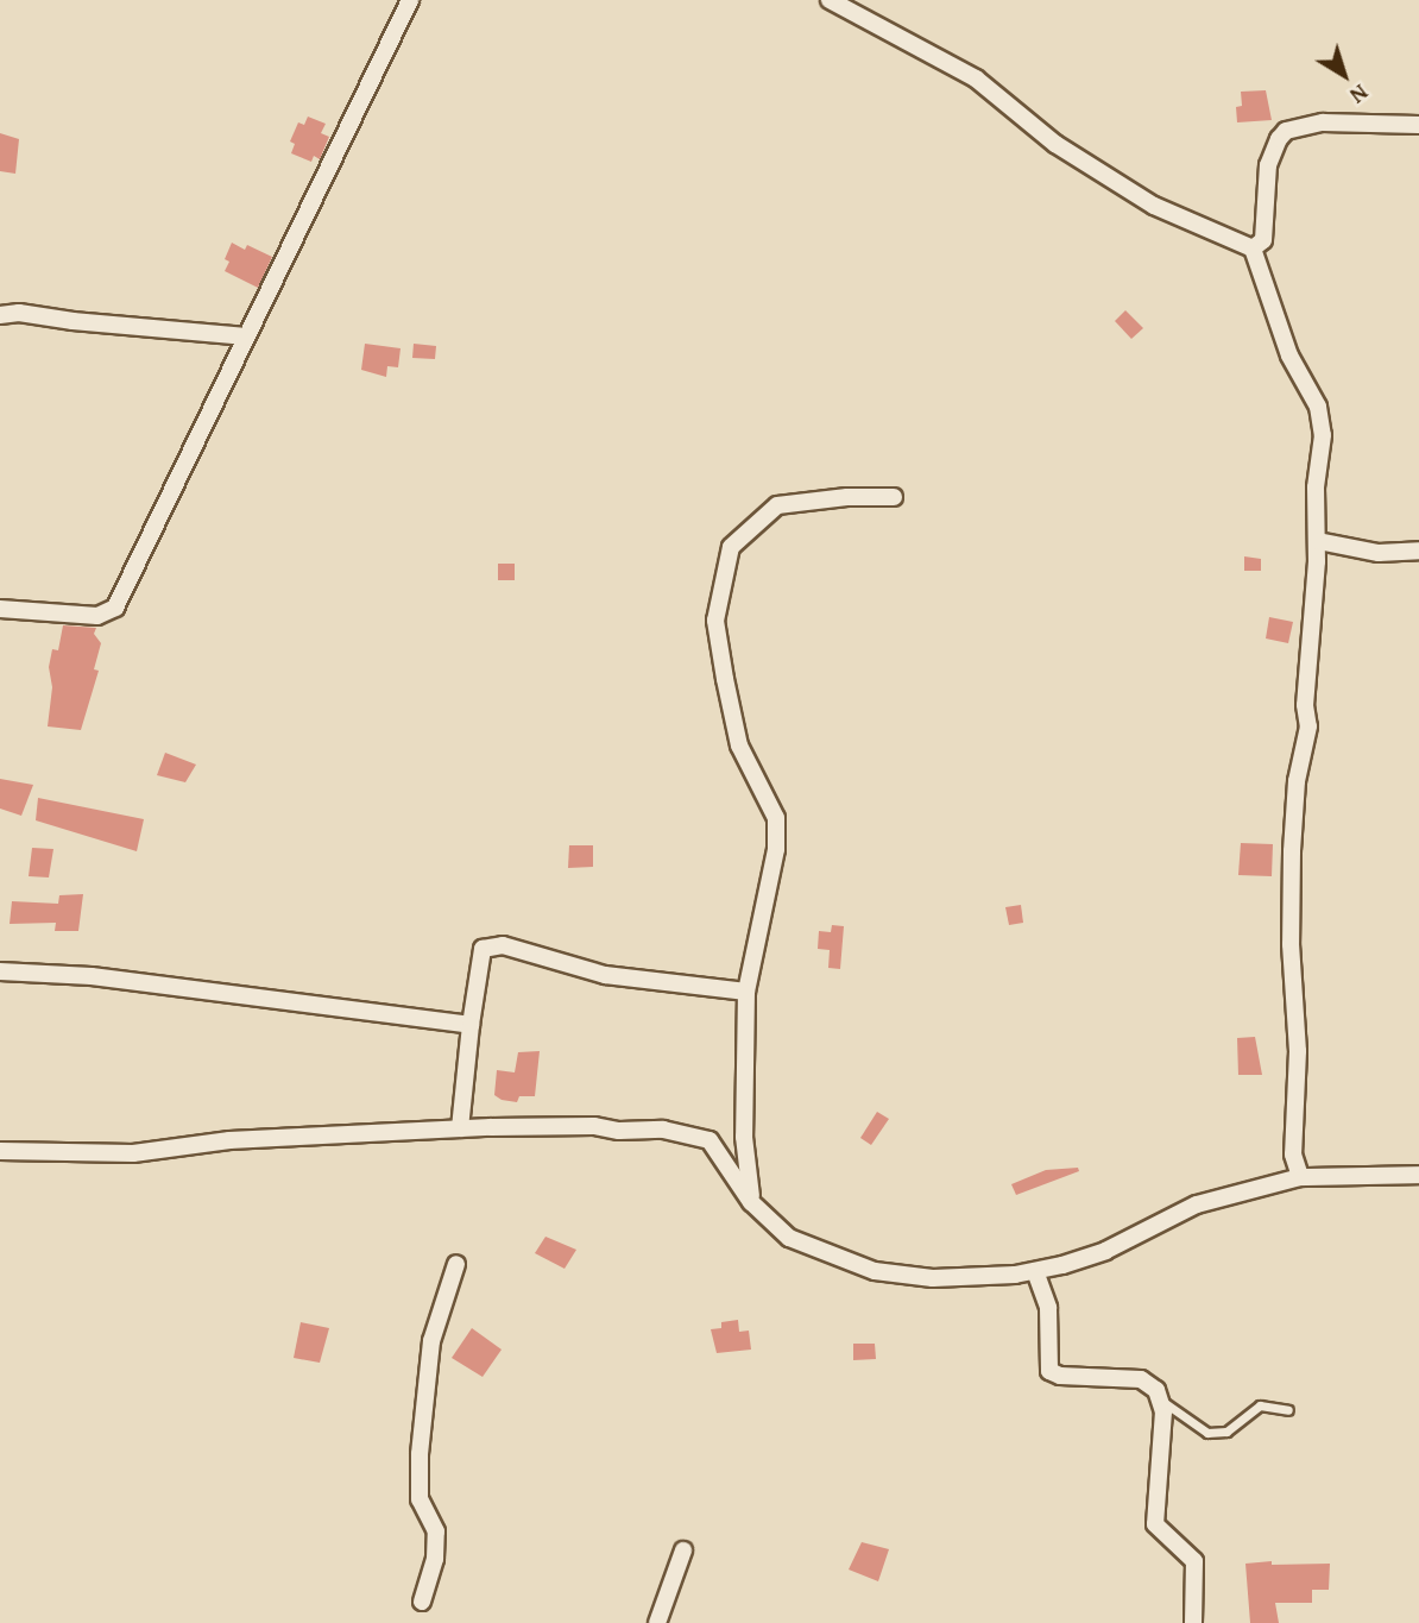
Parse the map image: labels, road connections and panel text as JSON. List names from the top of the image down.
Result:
{
  "north": "bottom right"
}
